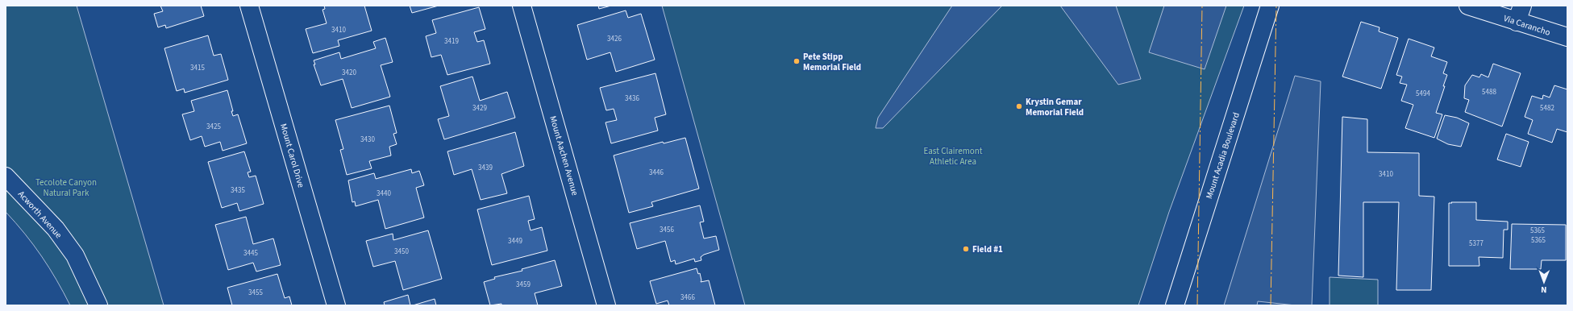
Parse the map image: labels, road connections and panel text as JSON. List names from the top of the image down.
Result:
{
  "streets": {
    "street": [
      "Via Carancho",
      "Mount Carol Drive",
      "Mount Aachen Avenue",
      "Mount Acadia Boulevard",
      "Acworth Avenue"
    ]
  },
  "parks": ["East Clairemont Athletic Area", "Tecolote Canyon Natural Park"],
  "places": ["Pete Stipp Memorial Field", "Krystin Gemar Memorial Field", "Field #1"],
  "house_numbers": [
    "3410",
    "3426",
    "3419",
    "3415",
    "3420",
    "5488",
    "5494",
    "3436",
    "3429",
    "5482",
    "3425",
    "3430",
    "3439",
    "3446",
    "3410",
    "3435",
    "3440",
    "3456",
    "5365",
    "5365",
    "3449",
    "5377",
    "3450",
    "3445",
    "3459",
    "3455",
    "3466"
  ],
  "north": "bottom"
}
